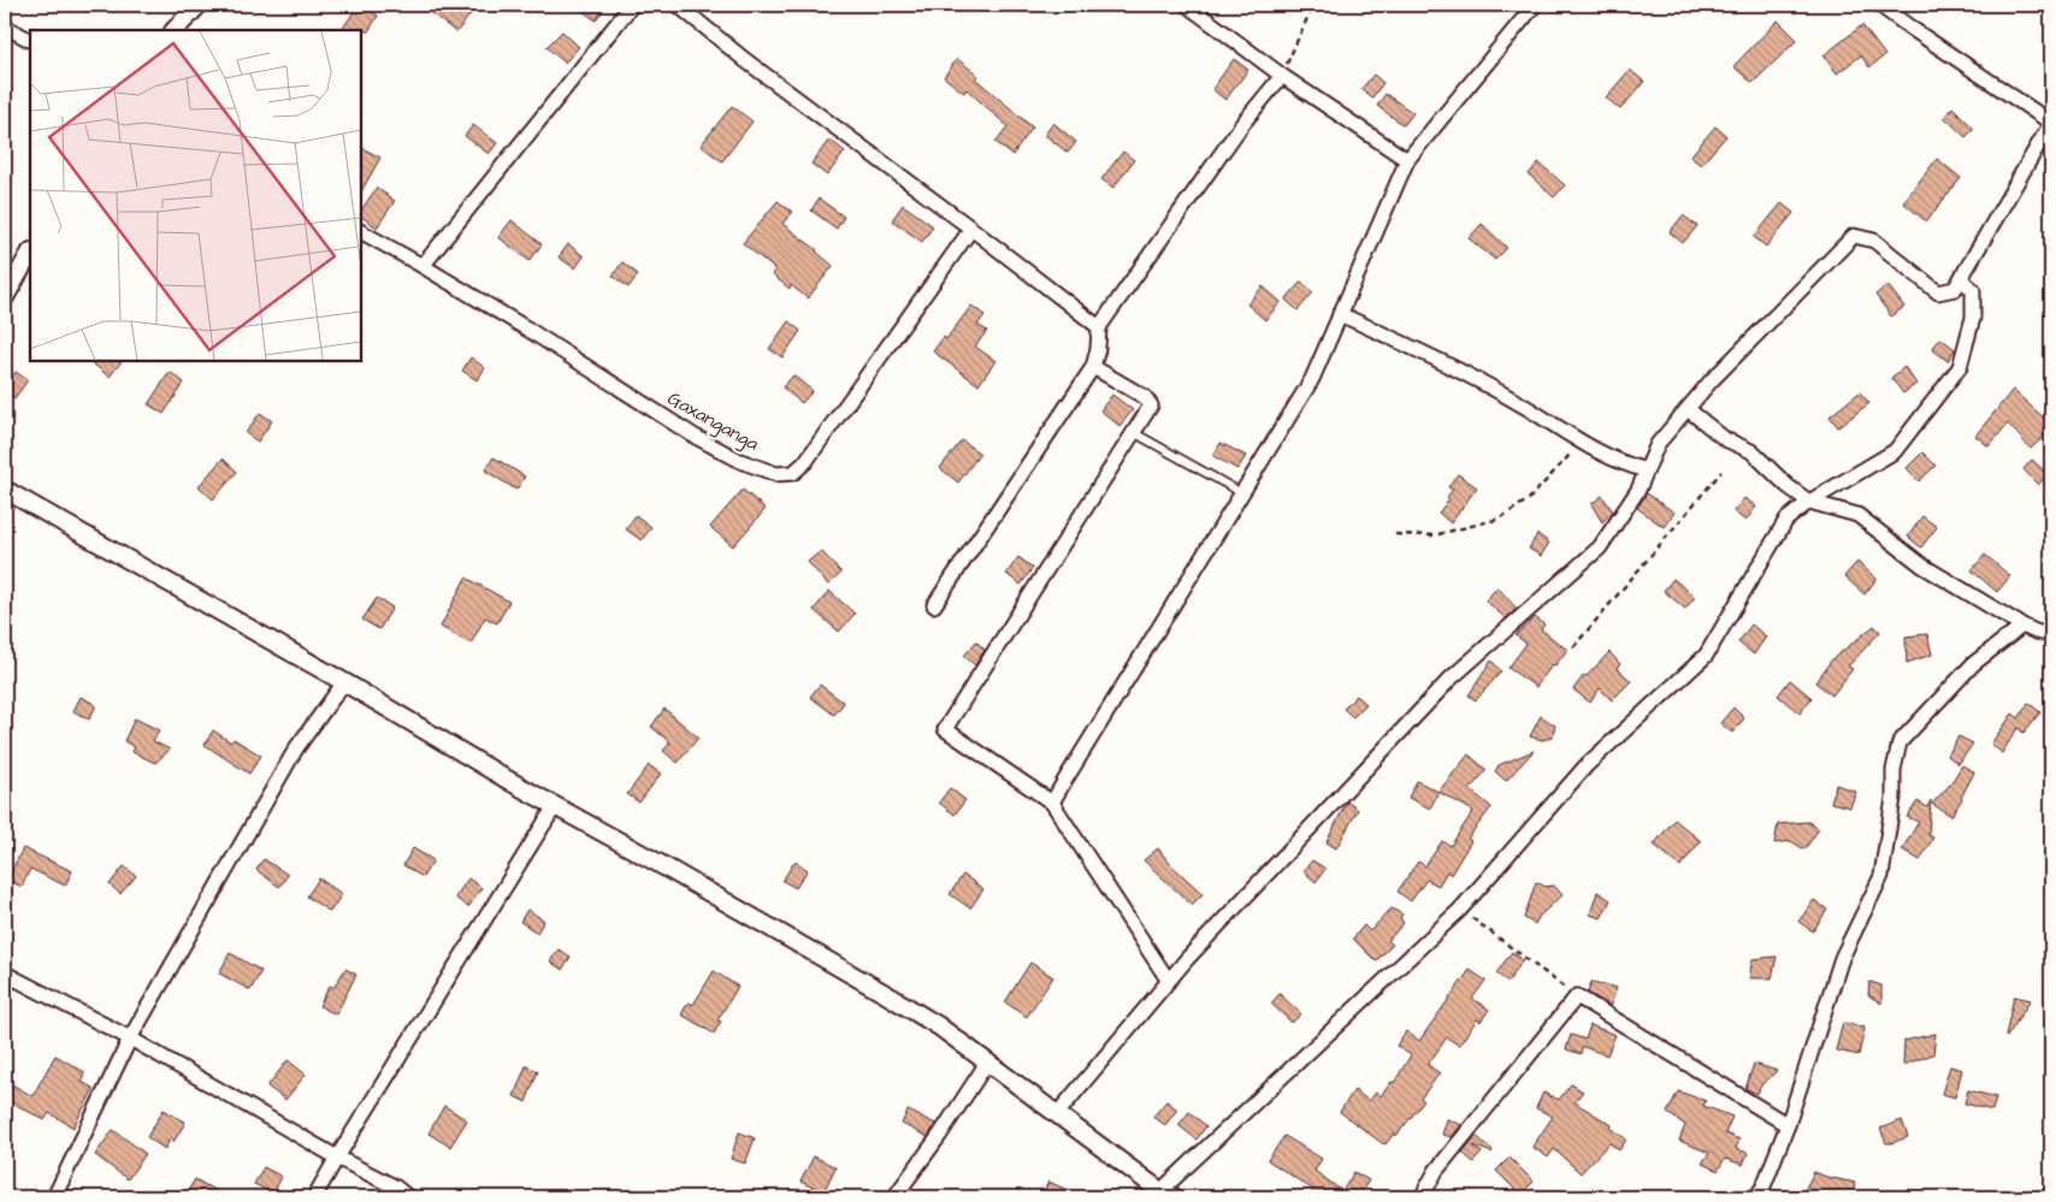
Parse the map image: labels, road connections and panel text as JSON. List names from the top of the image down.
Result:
{
  "streets": {
    "street": ["Gaxanganga"]
  }
}
